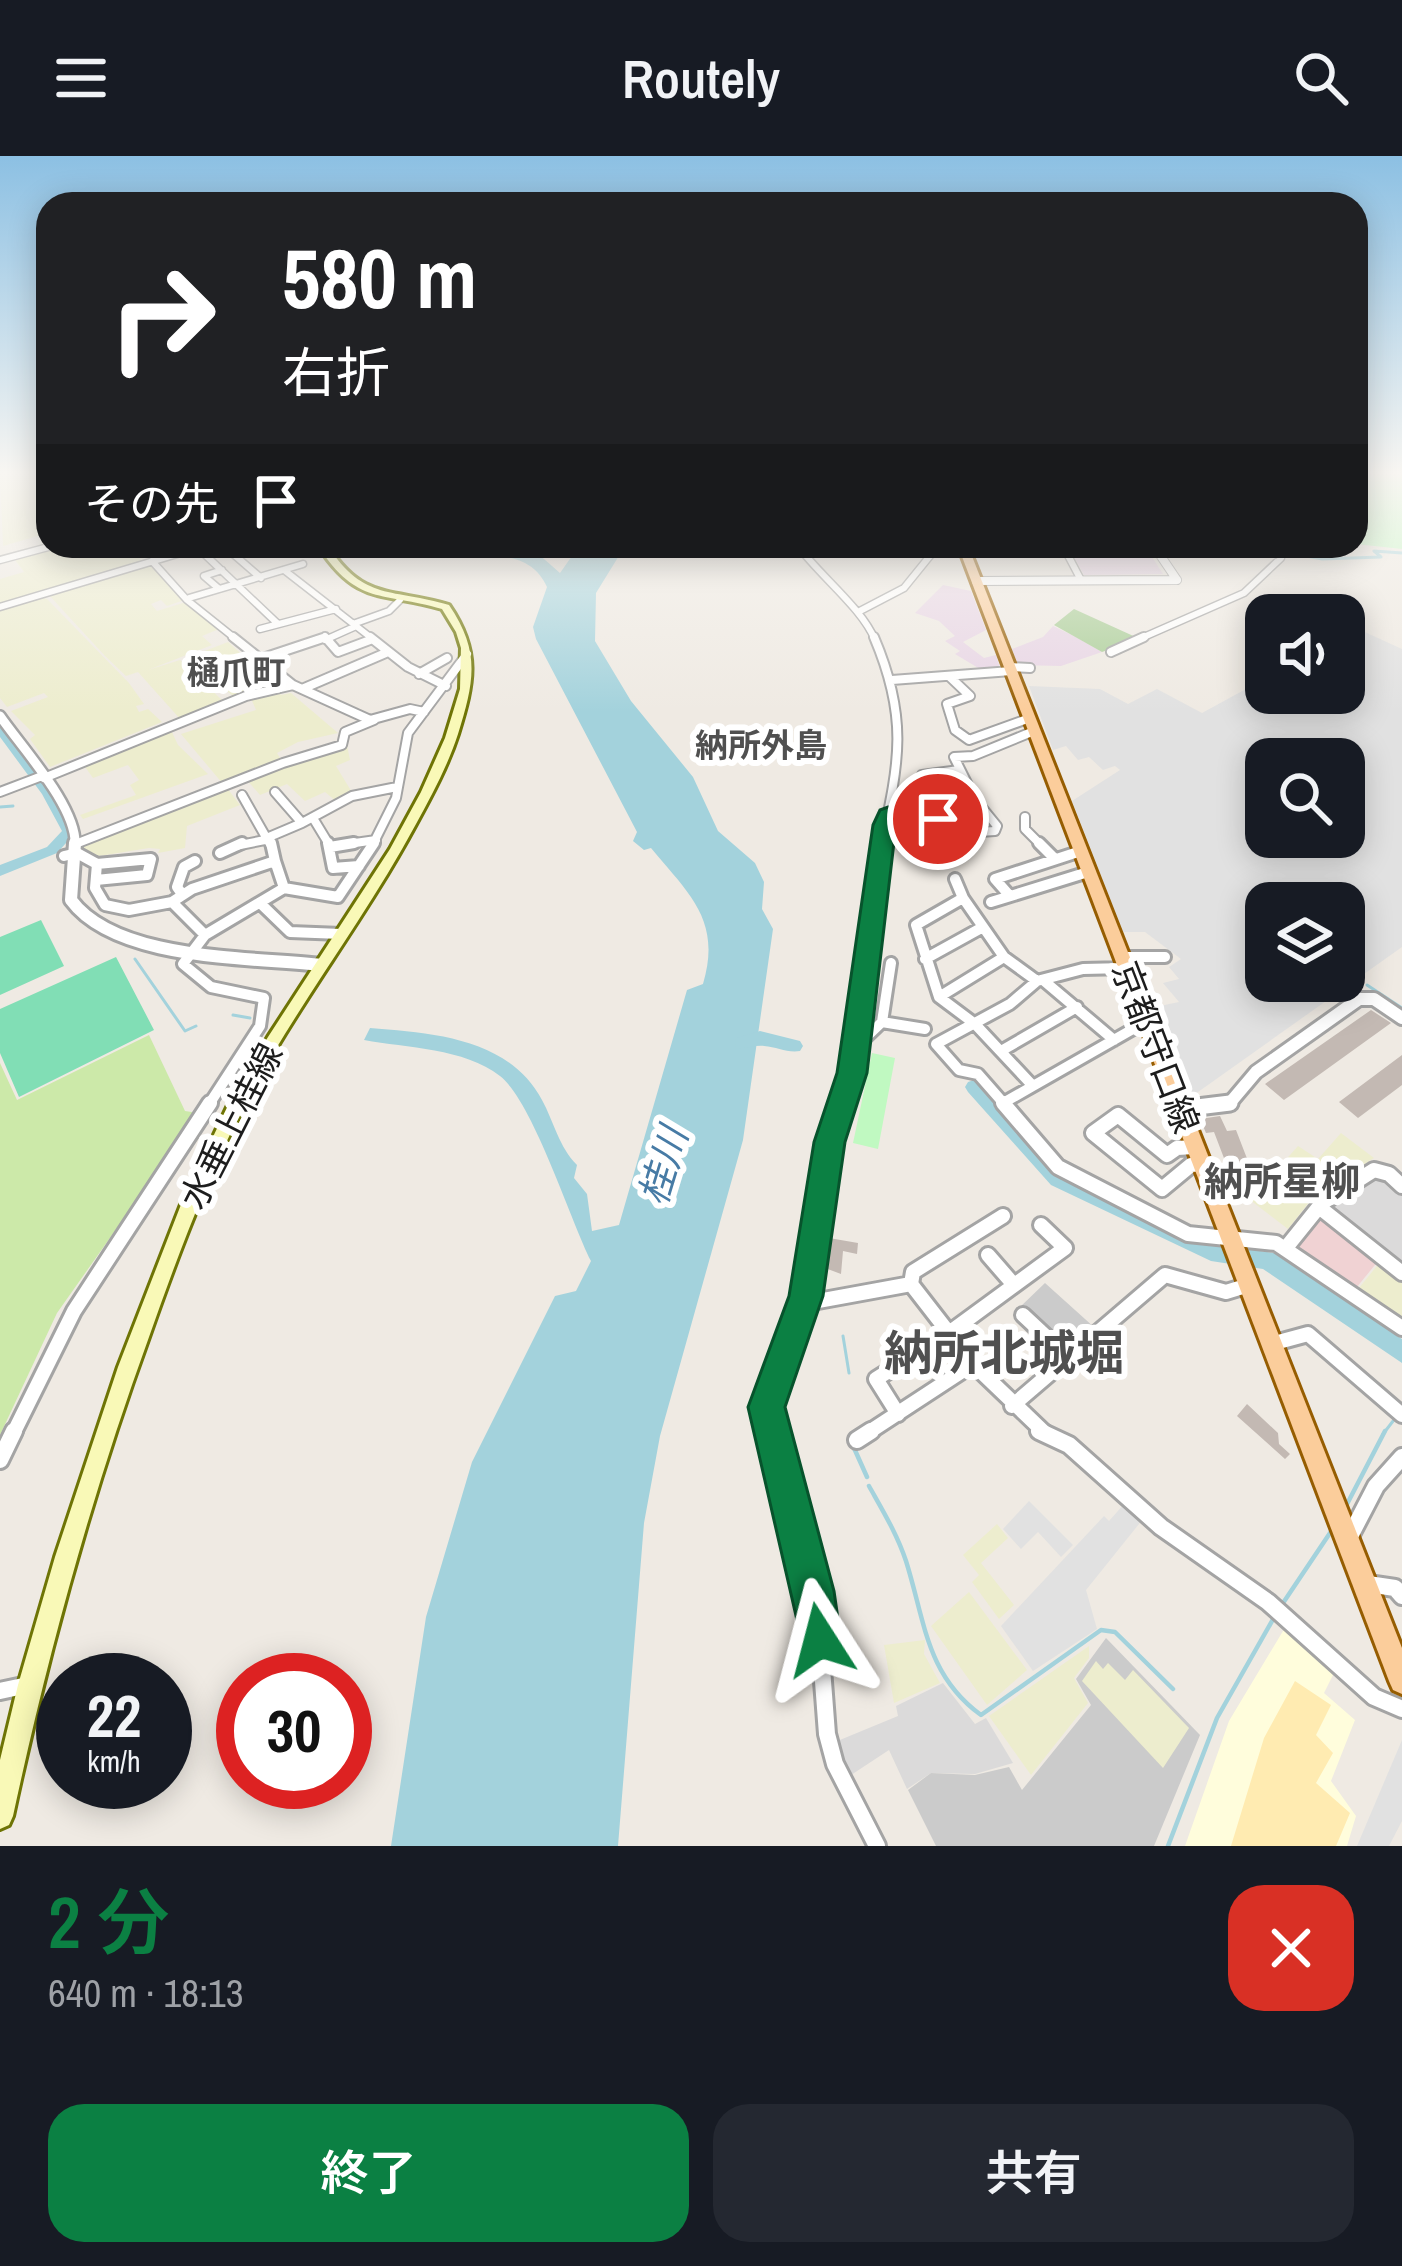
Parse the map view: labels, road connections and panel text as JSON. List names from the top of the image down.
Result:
{
  "streets": {
    "main road": ["京都守口線", "水垂上桂線"]
  },
  "districts": [
    "樋爪町",
    "納所外島",
    "納所星柳",
    "納所北城堀"
  ],
  "water": ["桂川"],
  "page": {
    "header": "Routely",
    "turn": ["580 m", "右折"],
    "then": "その先",
    "speed": "22 km/h",
    "limit": "30",
    "heading": ["2 分", "640 m · 18:13"],
    "buttons": ["終了", "共有"]
  }
}
